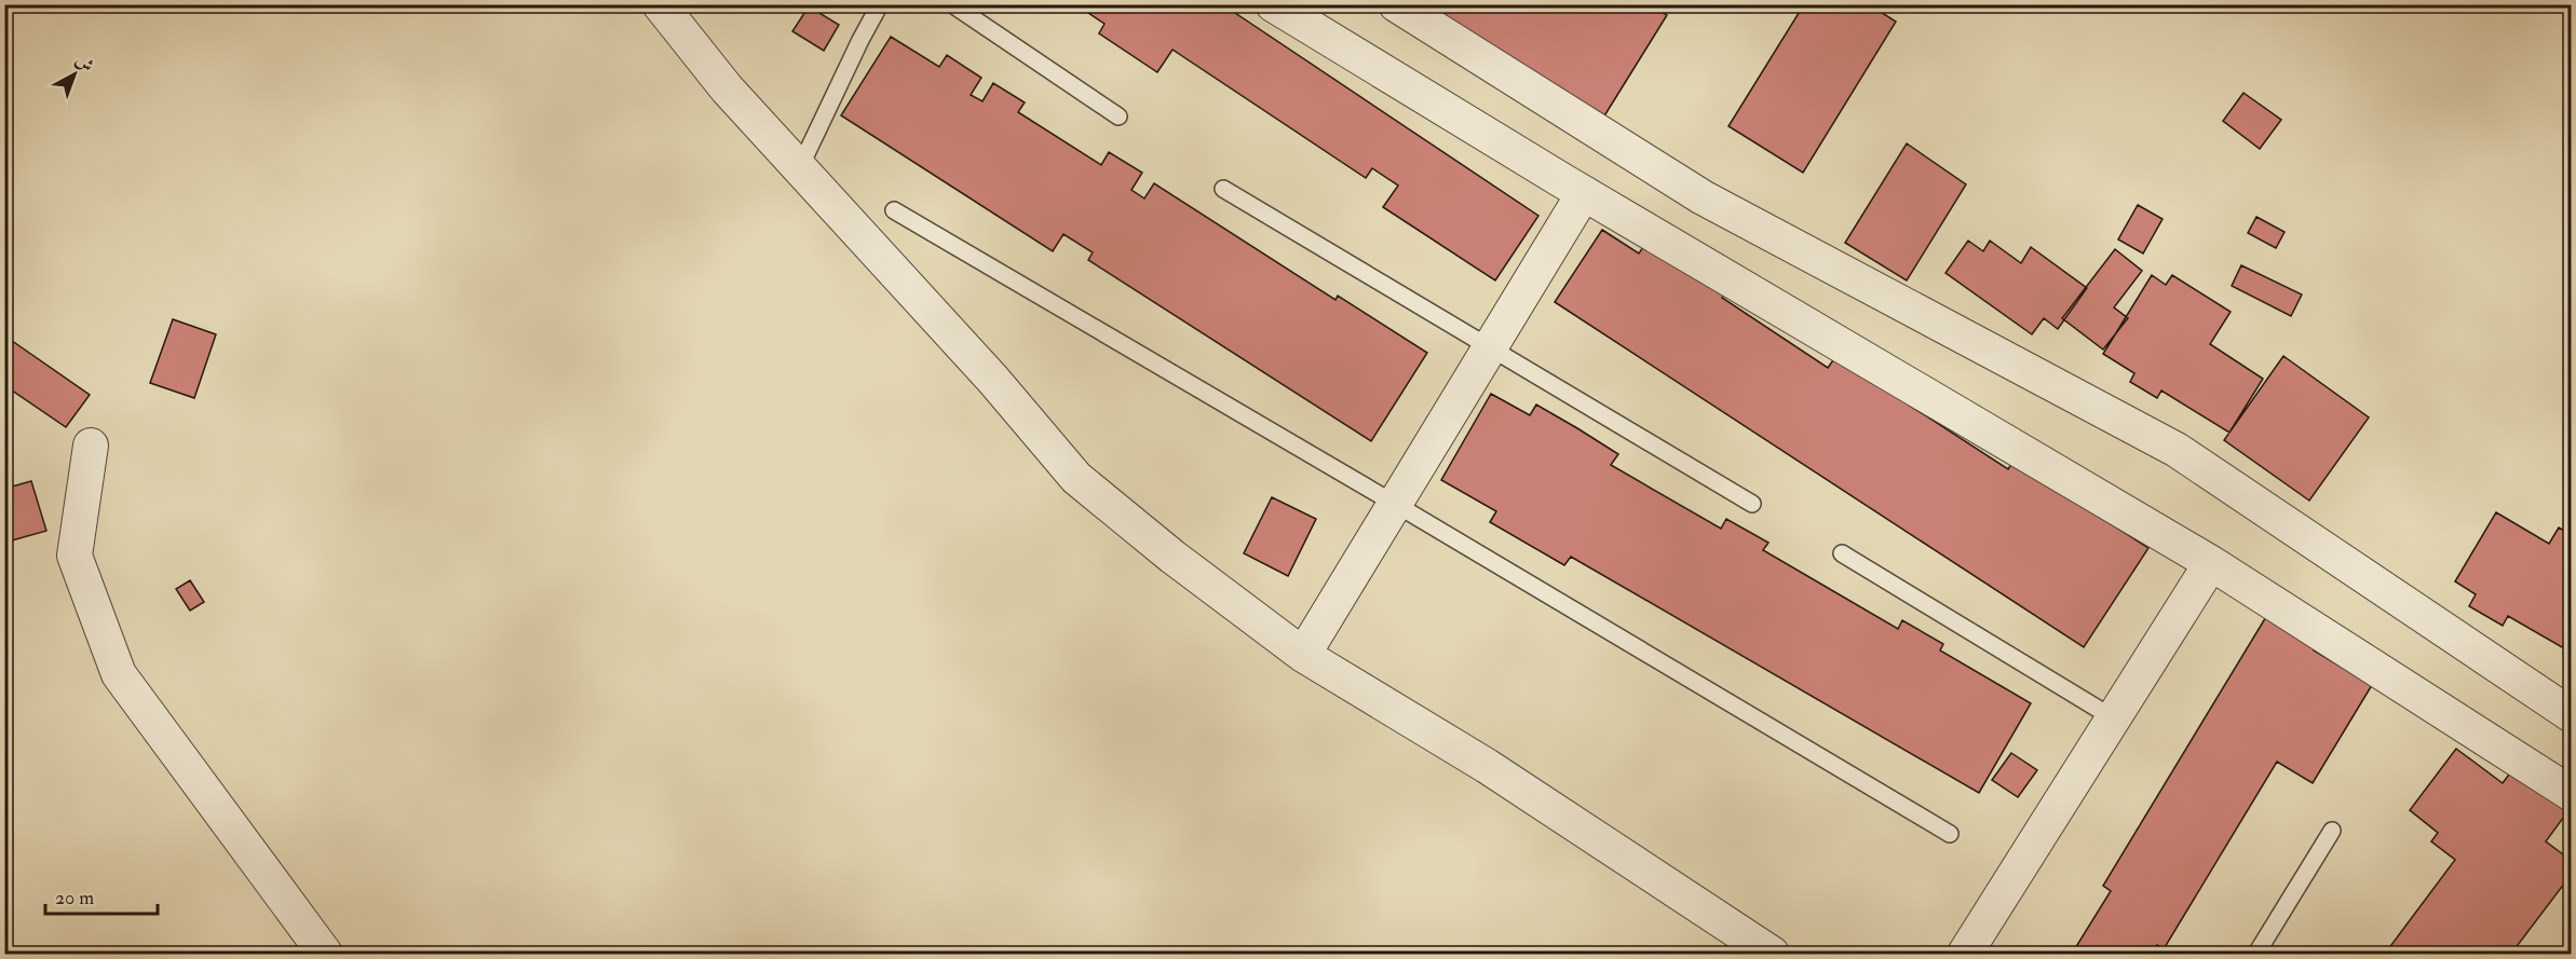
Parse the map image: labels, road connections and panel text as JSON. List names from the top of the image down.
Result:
{
  "scale_bar": "20 m",
  "north": "top right"
}
